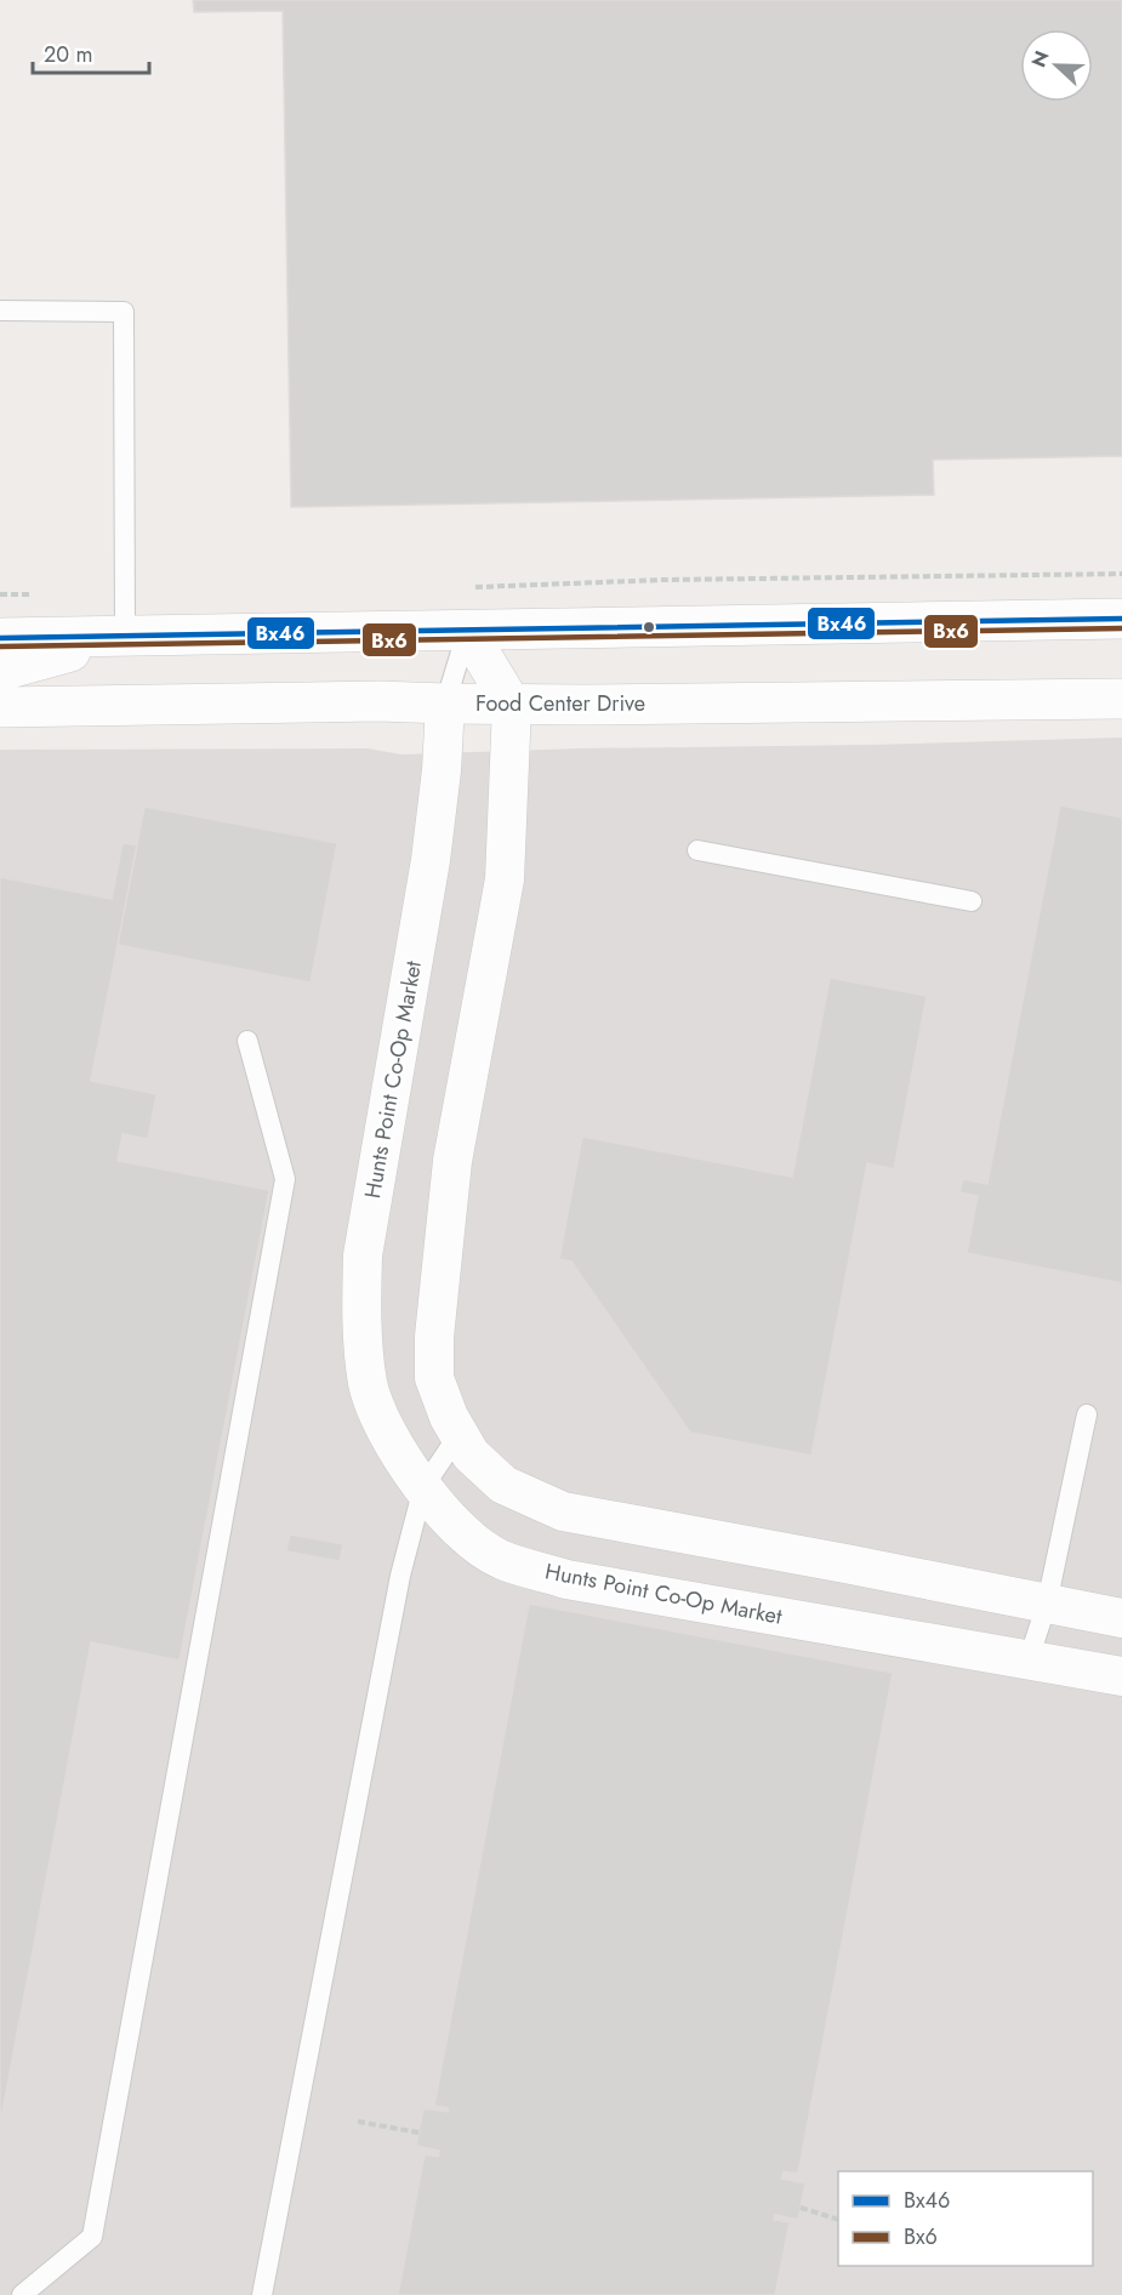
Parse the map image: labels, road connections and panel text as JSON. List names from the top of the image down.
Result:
{
  "streets": {
    "main road": ["Food Center Drive"],
    "street": ["Hunts Point Co-Op Market"]
  },
  "crossings": [
    ["Food Center Drive", "Hunts Point Co-Op Market"]
  ],
  "lines": ["transit line Bx46", "transit line Bx6"],
  "legend": ["Bx46", "Bx6"],
  "scale_bar": "20 m",
  "north": "left"
}
